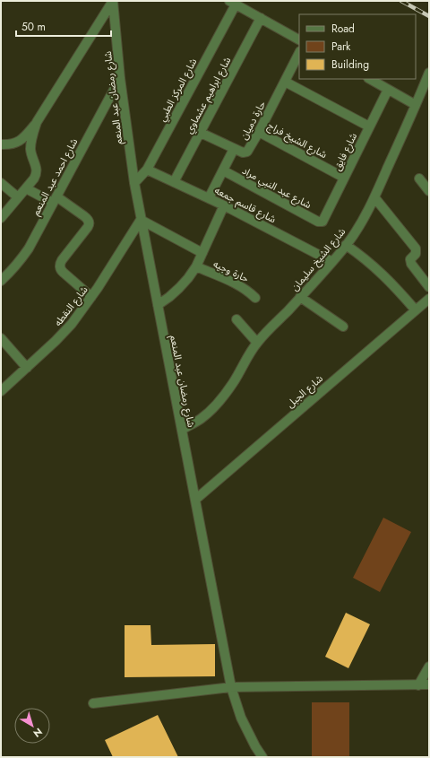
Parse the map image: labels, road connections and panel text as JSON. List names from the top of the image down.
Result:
{
  "streets": {
    "street": [
      "شارع المركز الطبي",
      "شارع ابراهيم عشماوي",
      "شارع رمضان عبد المنعم",
      "حارة دميان",
      "شارع الشيخ فراج",
      "شارع فايق",
      "شارع احمد عبد المنعم",
      "شارع عبد النبي مراد",
      "شارع قاسم جمعه",
      "شارع الشيخ سليمان",
      "حارة وجيه",
      "شارع النقطه",
      "شارع الجبل"
    ]
  },
  "crossings": [
    ["شارع المركز الطبي", "شارع رمضان عبد المنعم"],
    ["شارع المركز الطبي", "شارع قاسم جمعه"],
    ["شارع ابراهيم عشماوي", "حارة دميان"],
    ["شارع ابراهيم عشماوي", "شارع قاسم جمعه"],
    ["شارع رمضان عبد المنعم", "شارع احمد عبد المنعم"],
    ["شارع رمضان عبد المنعم", "شارع الشيخ سليمان"],
    ["شارع رمضان عبد المنعم", "شارع النقطه"],
    ["شارع رمضان عبد المنعم", "شارع الجبل"],
    ["حارة دميان", "شارع الشيخ فراج"],
    ["شارع الشيخ فراج", "شارع فايق"],
    ["شارع فايق", "شارع عبد النبي مراد"],
    ["شارع قاسم جمعه", "شارع الشيخ سليمان"]
  ],
  "legend": ["Road", "Park", "Building"],
  "scale_bar": "50 m",
  "north": "bottom right"
}
